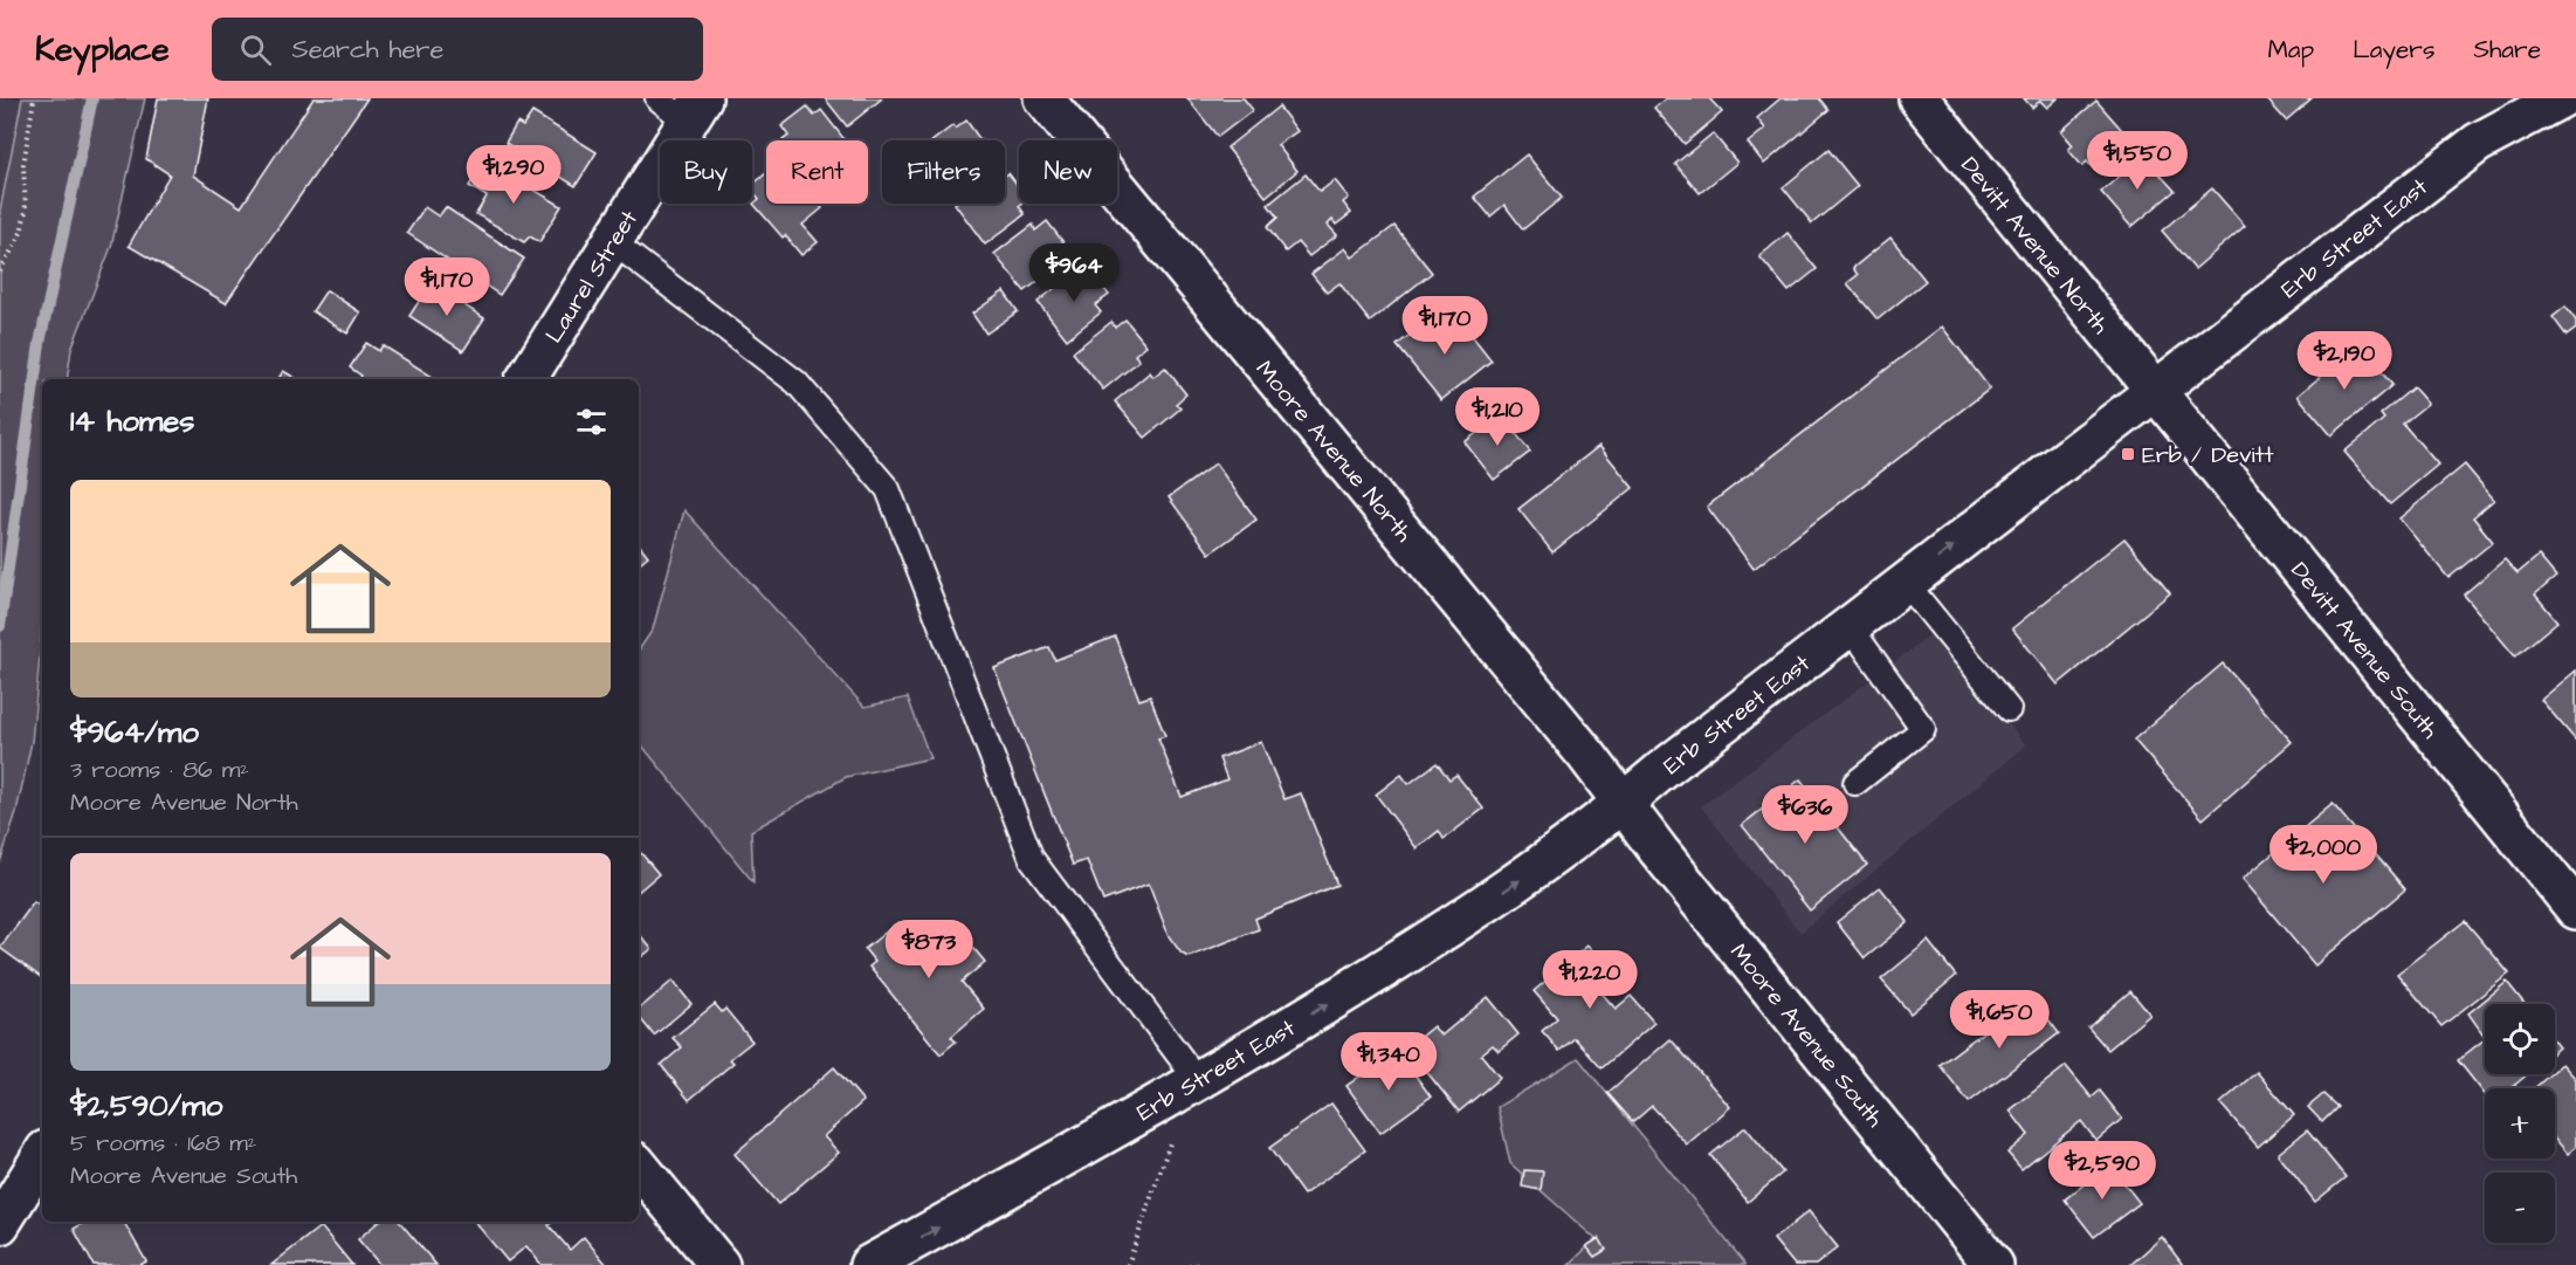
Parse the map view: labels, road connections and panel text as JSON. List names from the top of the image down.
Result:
{
  "streets": {
    "street": [
      "Erb Street East",
      "Devitt Avenue North",
      "Laurel Street",
      "Moore Avenue North",
      "Devitt Avenue South",
      "Moore Avenue South"
    ]
  },
  "crossings": [
    ["Erb Street East", "Devitt Avenue North"],
    ["Erb Street East", "Moore Avenue North"],
    ["Erb Street East", "Devitt Avenue South"],
    ["Erb Street East", "Moore Avenue South"],
    ["Devitt Avenue North", "Devitt Avenue South"],
    ["Moore Avenue North", "Moore Avenue South"]
  ],
  "one_way": ["Erb Street East"],
  "places": {
    "transit": ["Erb / Devitt"]
  },
  "page": {
    "header": "Keyplace",
    "search": "Search here",
    "nav": ["Map", "Layers", "Share"],
    "price": [
      "$1,550",
      "$1,290",
      "$964",
      "$1,170",
      "$1,170",
      "$2,190",
      "$1,210",
      "$636",
      "$2,000",
      "$873",
      "$1,220",
      "$1,650",
      "$1,340",
      "$2,590"
    ],
    "chip": [
      "Buy",
      "Rent",
      "Filters",
      "New"
    ],
    "heading": "14 homes",
    "list": [
      {
        "name": "$964/mo",
        "note": "3 rooms · 86 m² · Moore Avenue North"
      },
      {
        "name": "$2,590/mo",
        "note": "5 rooms · 168 m² · Moore Avenue South"
      }
    ],
    "map_buttons": ["+", "−"]
  }
}
